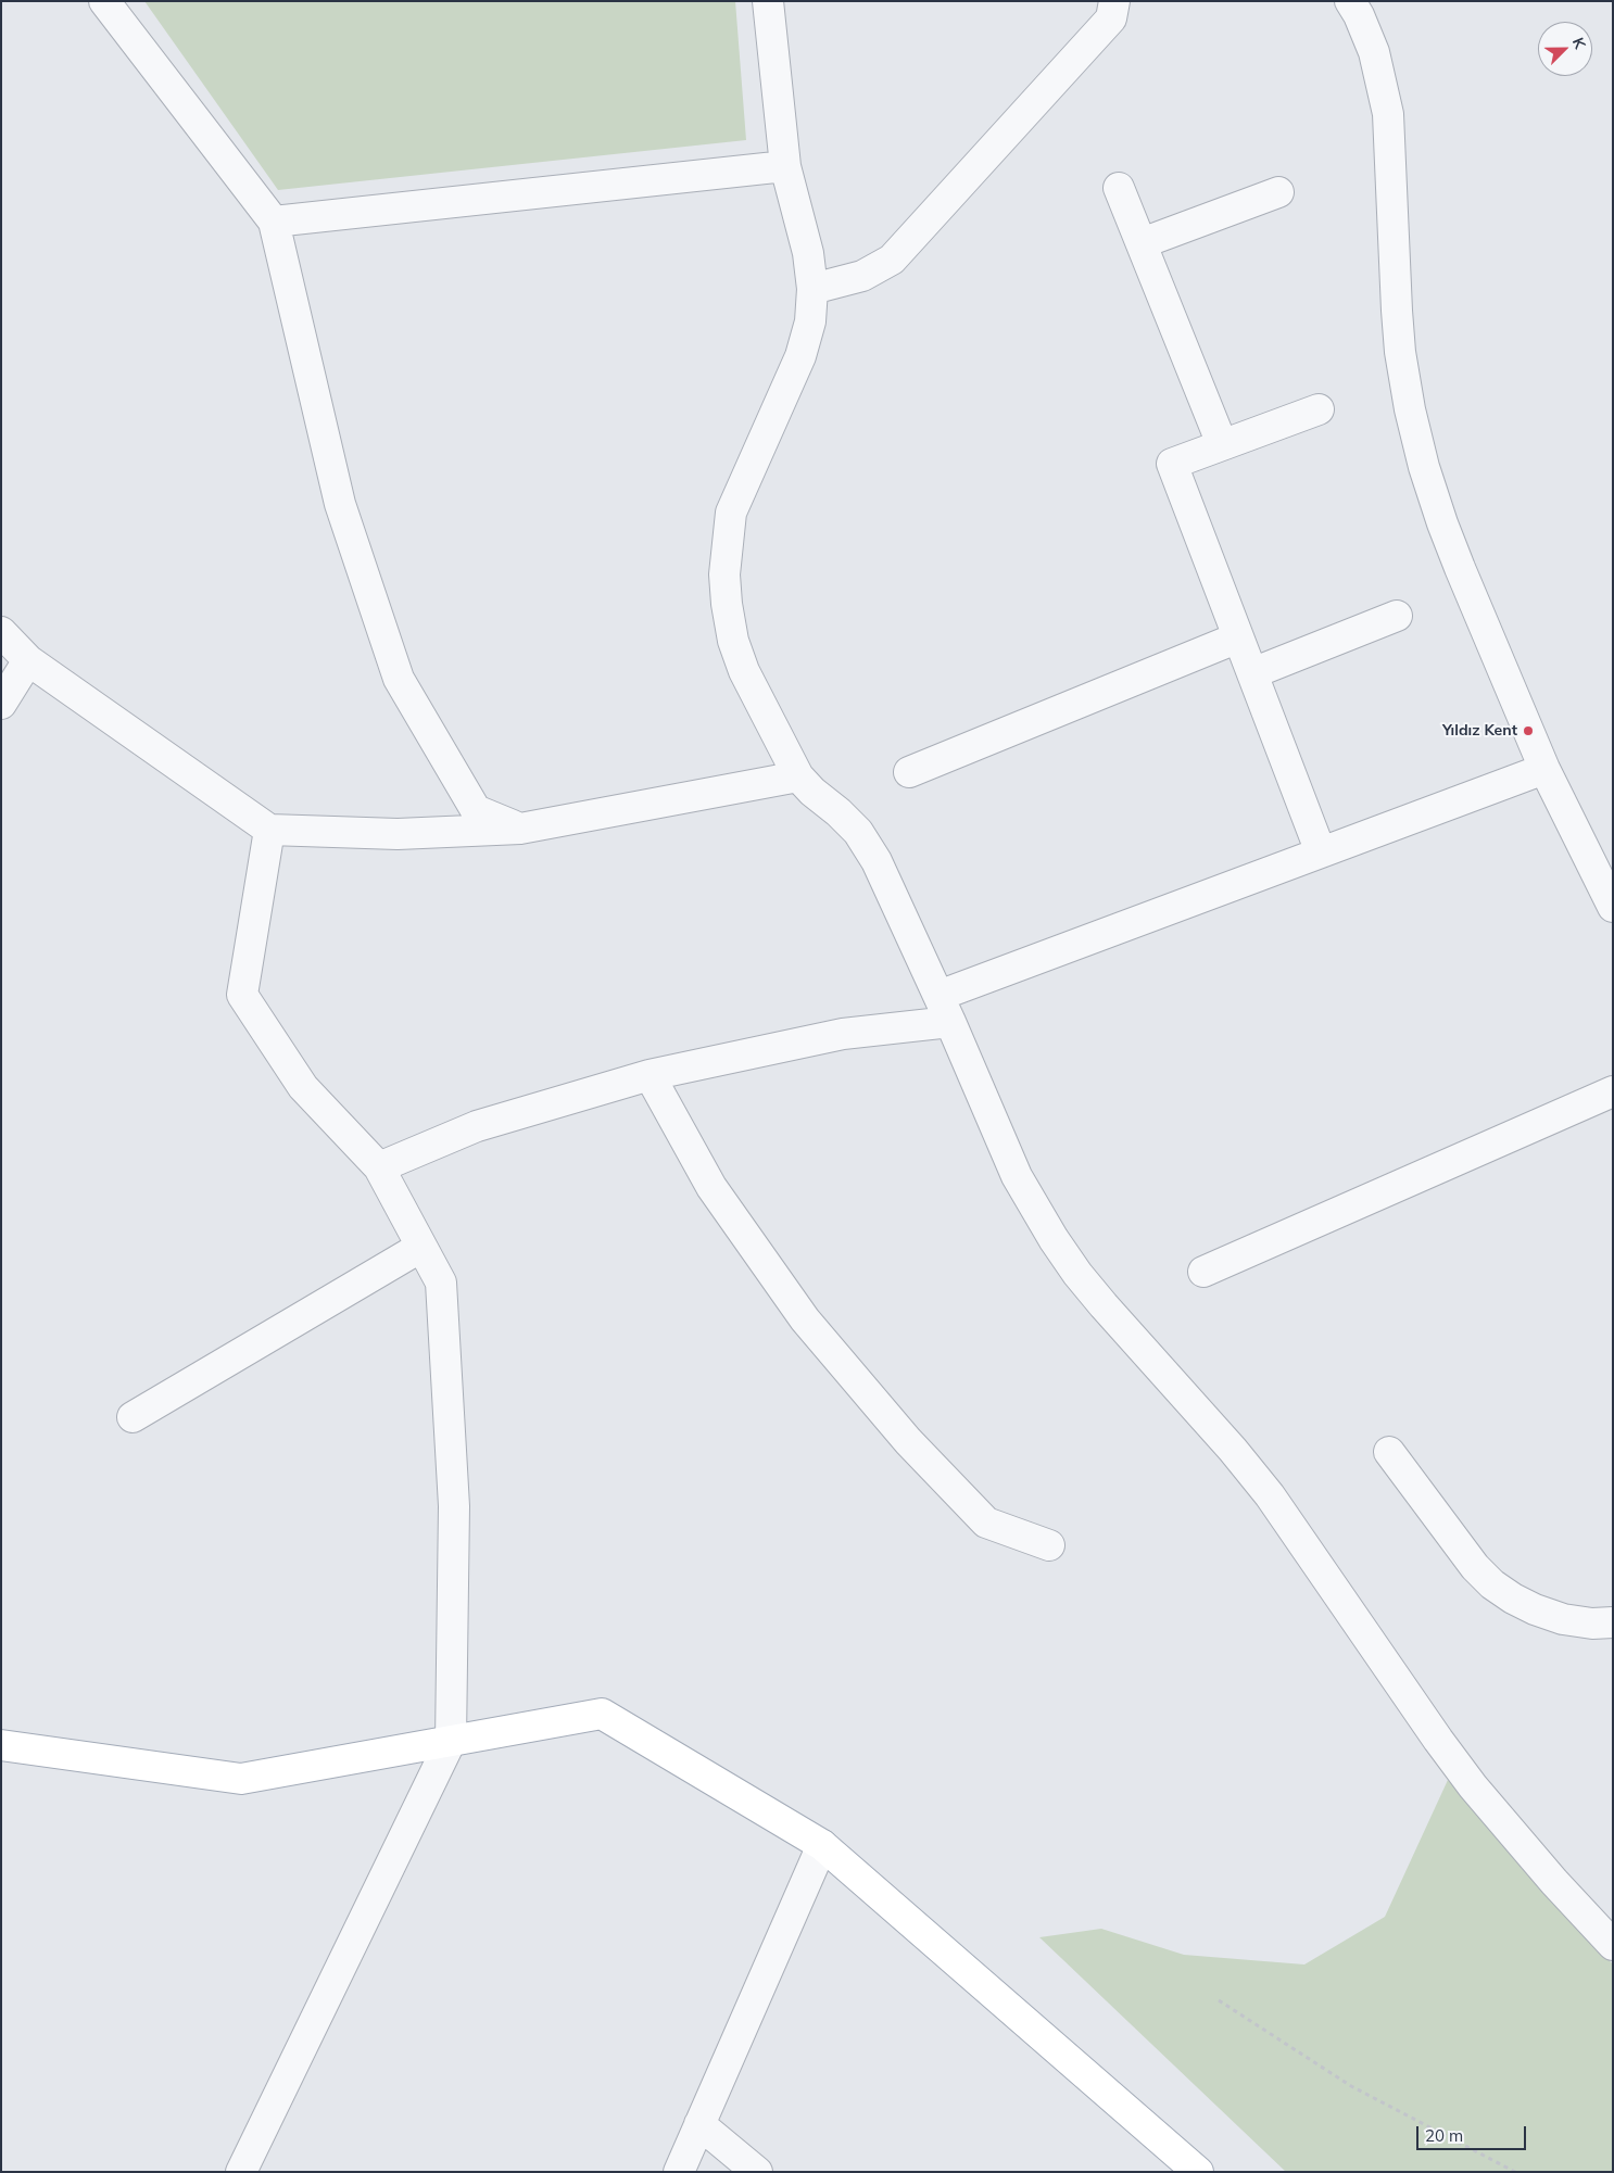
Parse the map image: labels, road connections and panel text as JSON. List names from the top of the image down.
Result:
{
  "places": ["Yıldız Kent"],
  "scale_bar": "20 m",
  "north": "top right"
}
